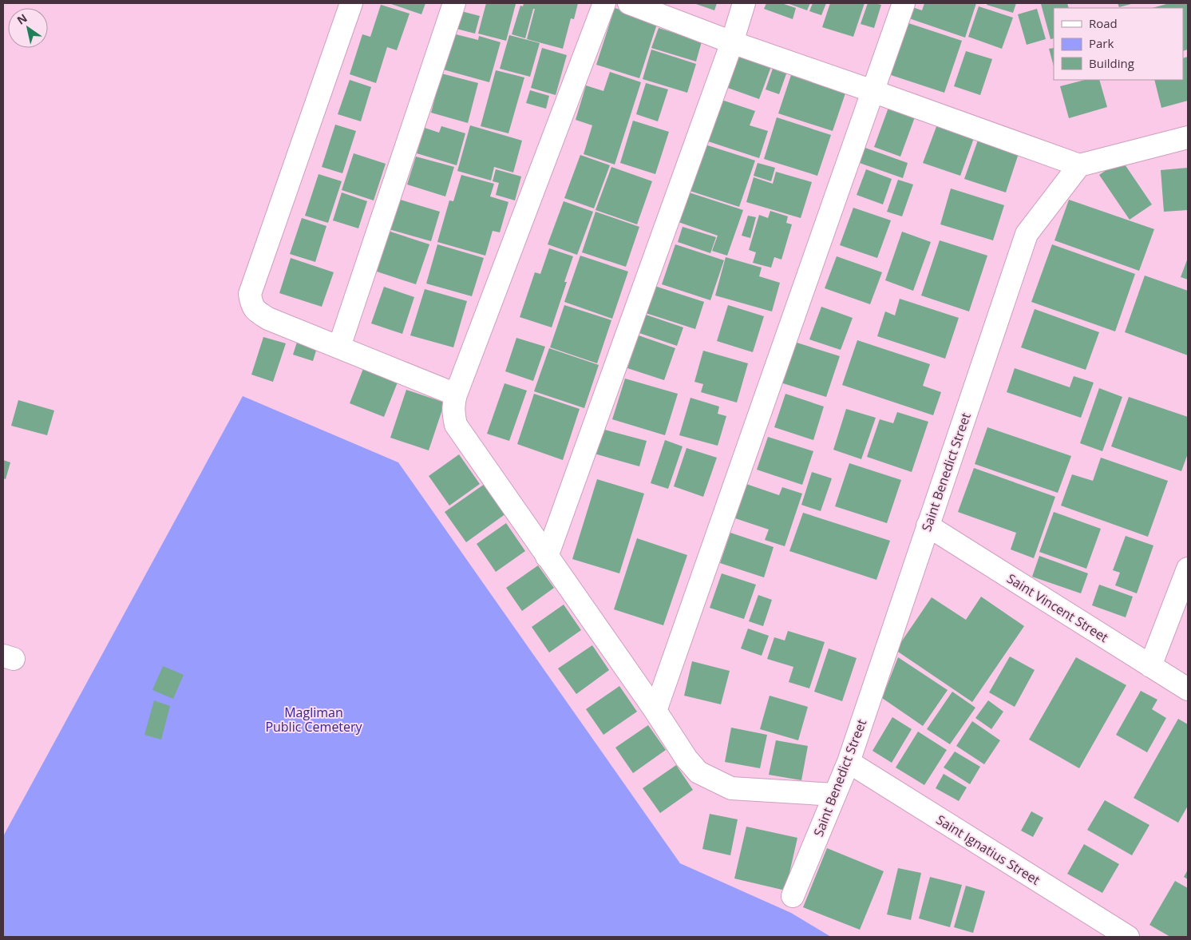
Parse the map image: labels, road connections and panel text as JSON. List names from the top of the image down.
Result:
{
  "streets": {
    "street": ["Saint Benedict Street", "Saint Vincent Street", "Saint Ignatius Street"]
  },
  "crossings": [
    ["Saint Benedict Street", "Saint Vincent Street"],
    ["Saint Benedict Street", "Saint Ignatius Street"]
  ],
  "parks": ["Magliman Public Cemetery"],
  "legend": ["Road", "Park", "Building"],
  "north": "top left"
}
